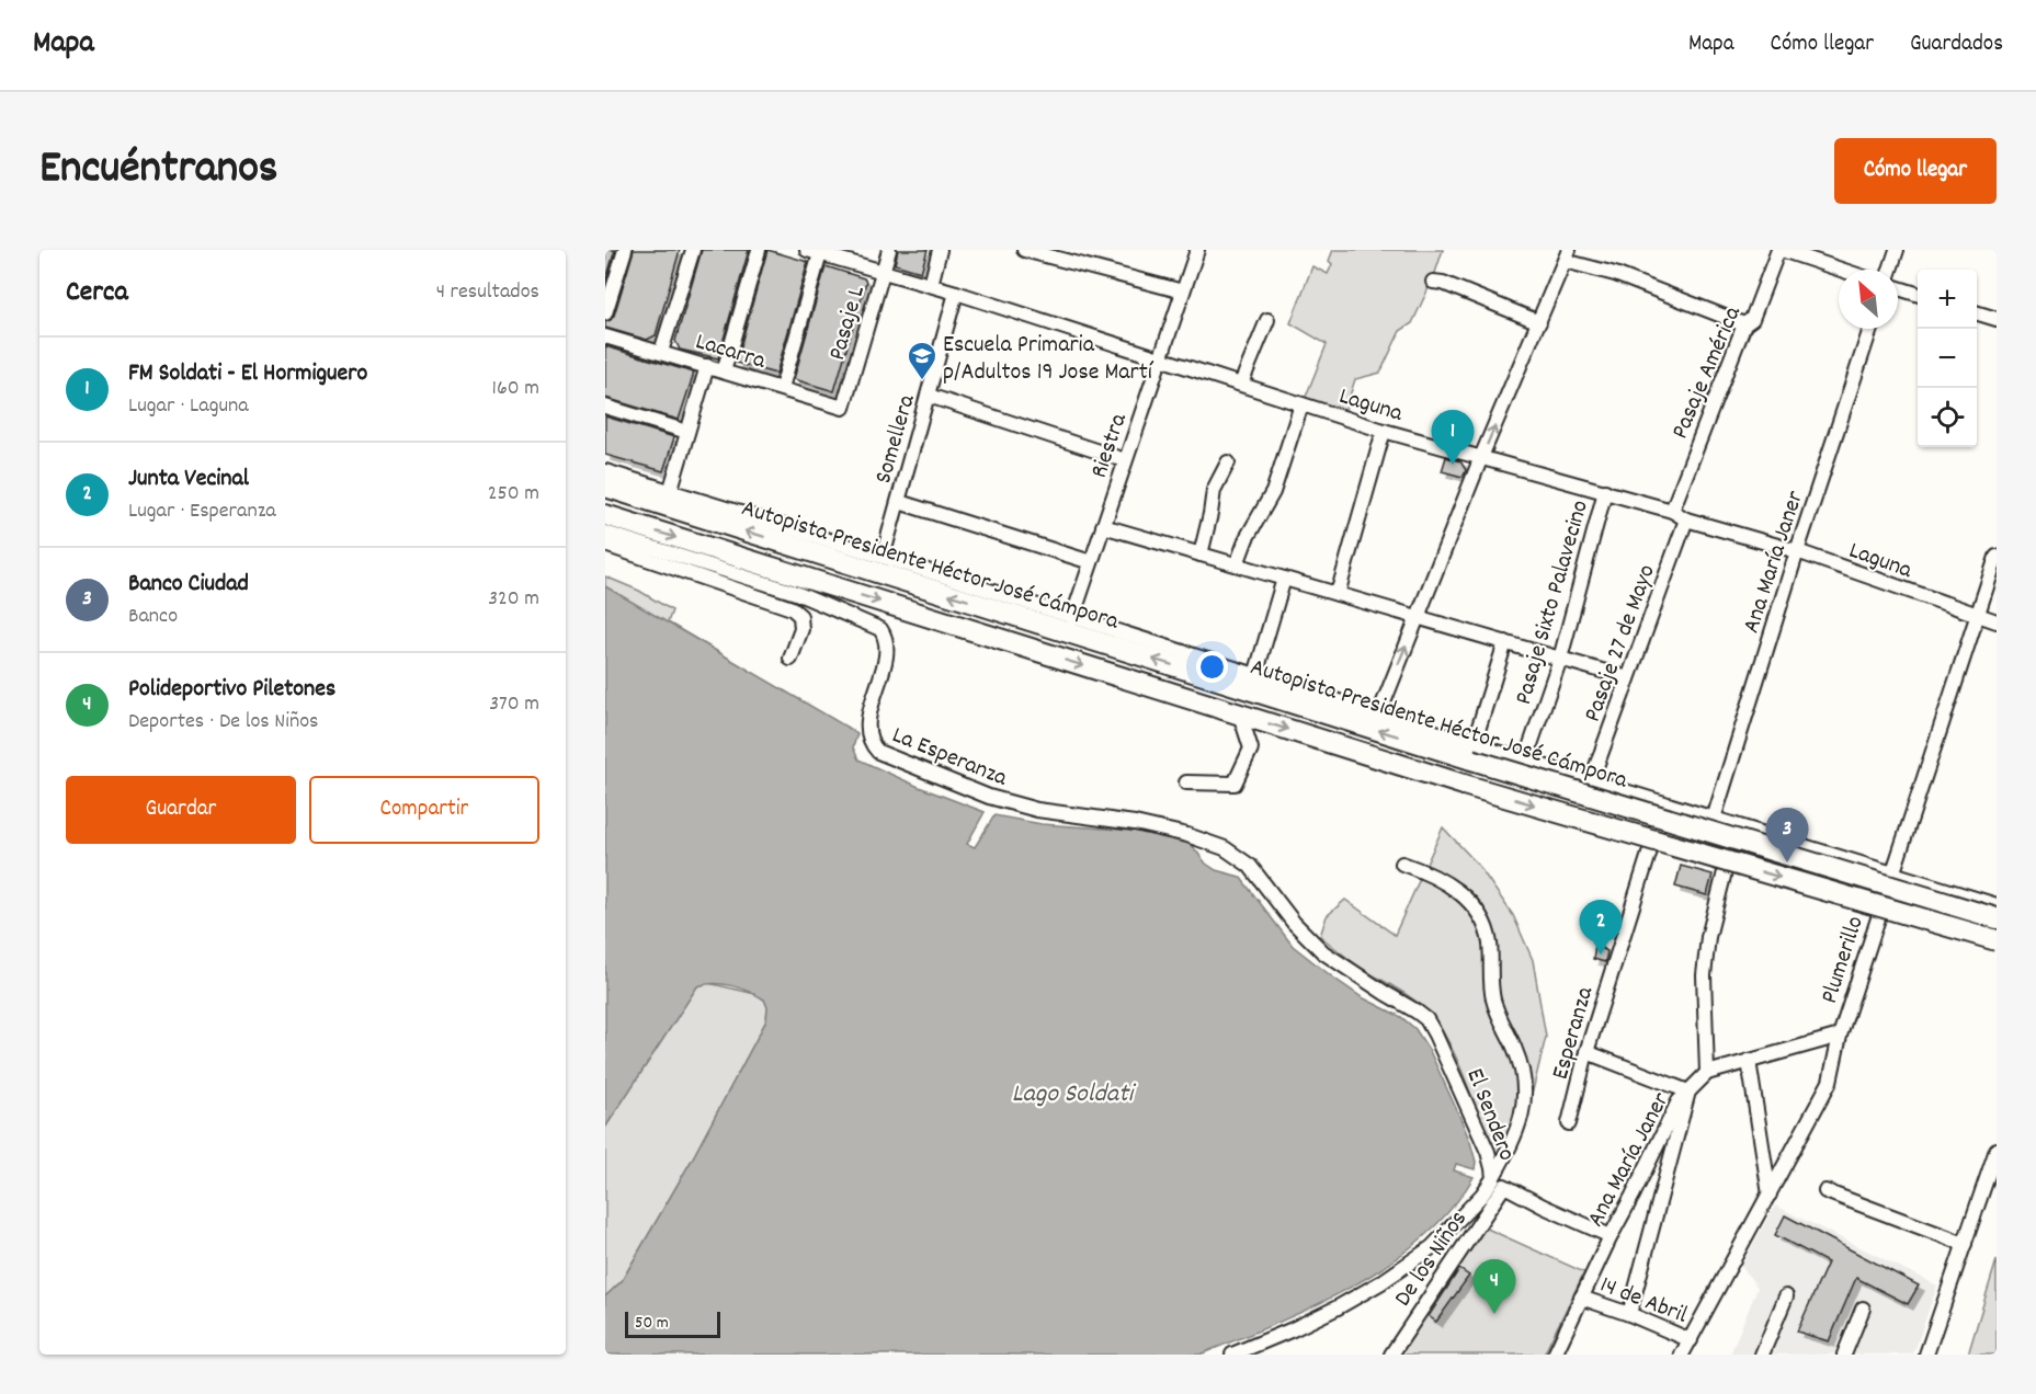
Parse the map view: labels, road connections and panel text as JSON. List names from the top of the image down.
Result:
{
  "streets": {
    "highway": ["Autopista Presidente Héctor José Cámpora"],
    "street": [
      "Pasaje L",
      "Lacarra",
      "Pasaje América",
      "Laguna",
      "Somellera",
      "Riestra",
      "Ana María Janer",
      "Pasaje Sixto Palavecino",
      "Pasaje 27 de Mayo",
      "La Esperanza",
      "Plumerillo",
      "Esperanza",
      "El Sendero",
      "De los Niños",
      "14 de Abril"
    ]
  },
  "crossings": [
    ["Pasaje L", "Lacarra"],
    ["Pasaje L", "Laguna"],
    ["Pasaje América", "Laguna"],
    ["Laguna", "Somellera"],
    ["Laguna", "Riestra"],
    ["Laguna", "Ana María Janer"],
    ["Laguna", "Pasaje Sixto Palavecino"],
    ["Laguna", "Pasaje 27 de Mayo"],
    ["Laguna", "Plumerillo"],
    ["Ana María Janer", "14 de Abril"],
    ["La Esperanza", "El Sendero"],
    ["Plumerillo", "14 de Abril"],
    ["El Sendero", "De los Niños"]
  ],
  "water": ["Lago Soldati"],
  "places": {
    "school or university": ["Escuela Primaria p/Adultos 19 Jose Martí"]
  },
  "scale_bar": "50 m",
  "north": "top left",
  "page": {
    "header": "Mapa",
    "nav": ["Mapa", "Cómo llegar", "Guardados"],
    "title": "Encuéntranos",
    "buttons": [
      "Cómo llegar",
      ["Guardar", "Compartir"]
    ],
    "heading": ["Cerca", "4 resultados"],
    "map_buttons": ["+", "−"],
    "list": [
      {
        "mark": "1",
        "name": "FM Soldati - El Hormiguero",
        "note": "Lugar · Laguna",
        "value": "160 m"
      },
      {
        "mark": "2",
        "name": "Junta Vecinal",
        "note": "Lugar · Esperanza",
        "value": "250 m"
      },
      {
        "mark": "3",
        "name": "Banco Ciudad",
        "note": "Banco",
        "value": "320 m"
      },
      {
        "mark": "4",
        "name": "Polideportivo Piletones",
        "note": "Deportes · De los Niños",
        "value": "370 m"
      }
    ],
    "pins": [
      "1",
      "3",
      "2",
      "4"
    ],
    "scale": "50 m"
  }
}
